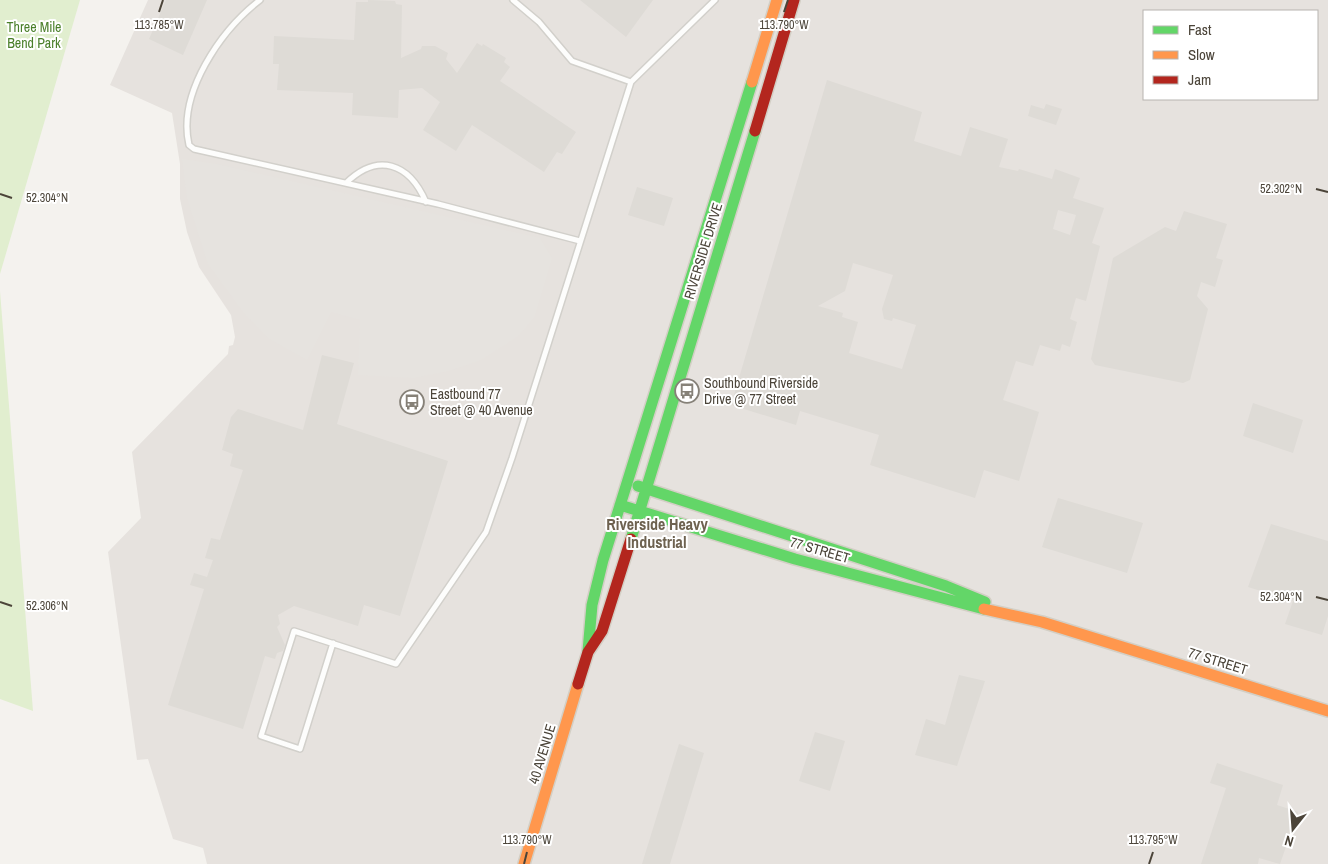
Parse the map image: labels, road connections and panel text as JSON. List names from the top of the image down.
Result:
{
  "streets": {
    "main road": ["RIVERSIDE DRIVE", "77 STREET", "40 AVENUE"]
  },
  "crossings": [
    ["RIVERSIDE DRIVE", "77 STREET"],
    ["RIVERSIDE DRIVE", "40 AVENUE"],
    ["77 STREET", "40 AVENUE"]
  ],
  "districts": ["Riverside Heavy Industrial"],
  "parks": ["Three Mile Bend Park"],
  "places": {
    "bus stop": ["Southbound Riverside Drive @ 77 Street", "Eastbound 77 Street @ 40 Avenue"]
  },
  "legend": ["Fast", "Slow", "Jam"],
  "north": "bottom",
  "coordinates": [
    "113.785°W",
    "113.790°W",
    "52.302°N",
    "52.304°N",
    "52.306°N",
    "113.795°W"
  ]
}
